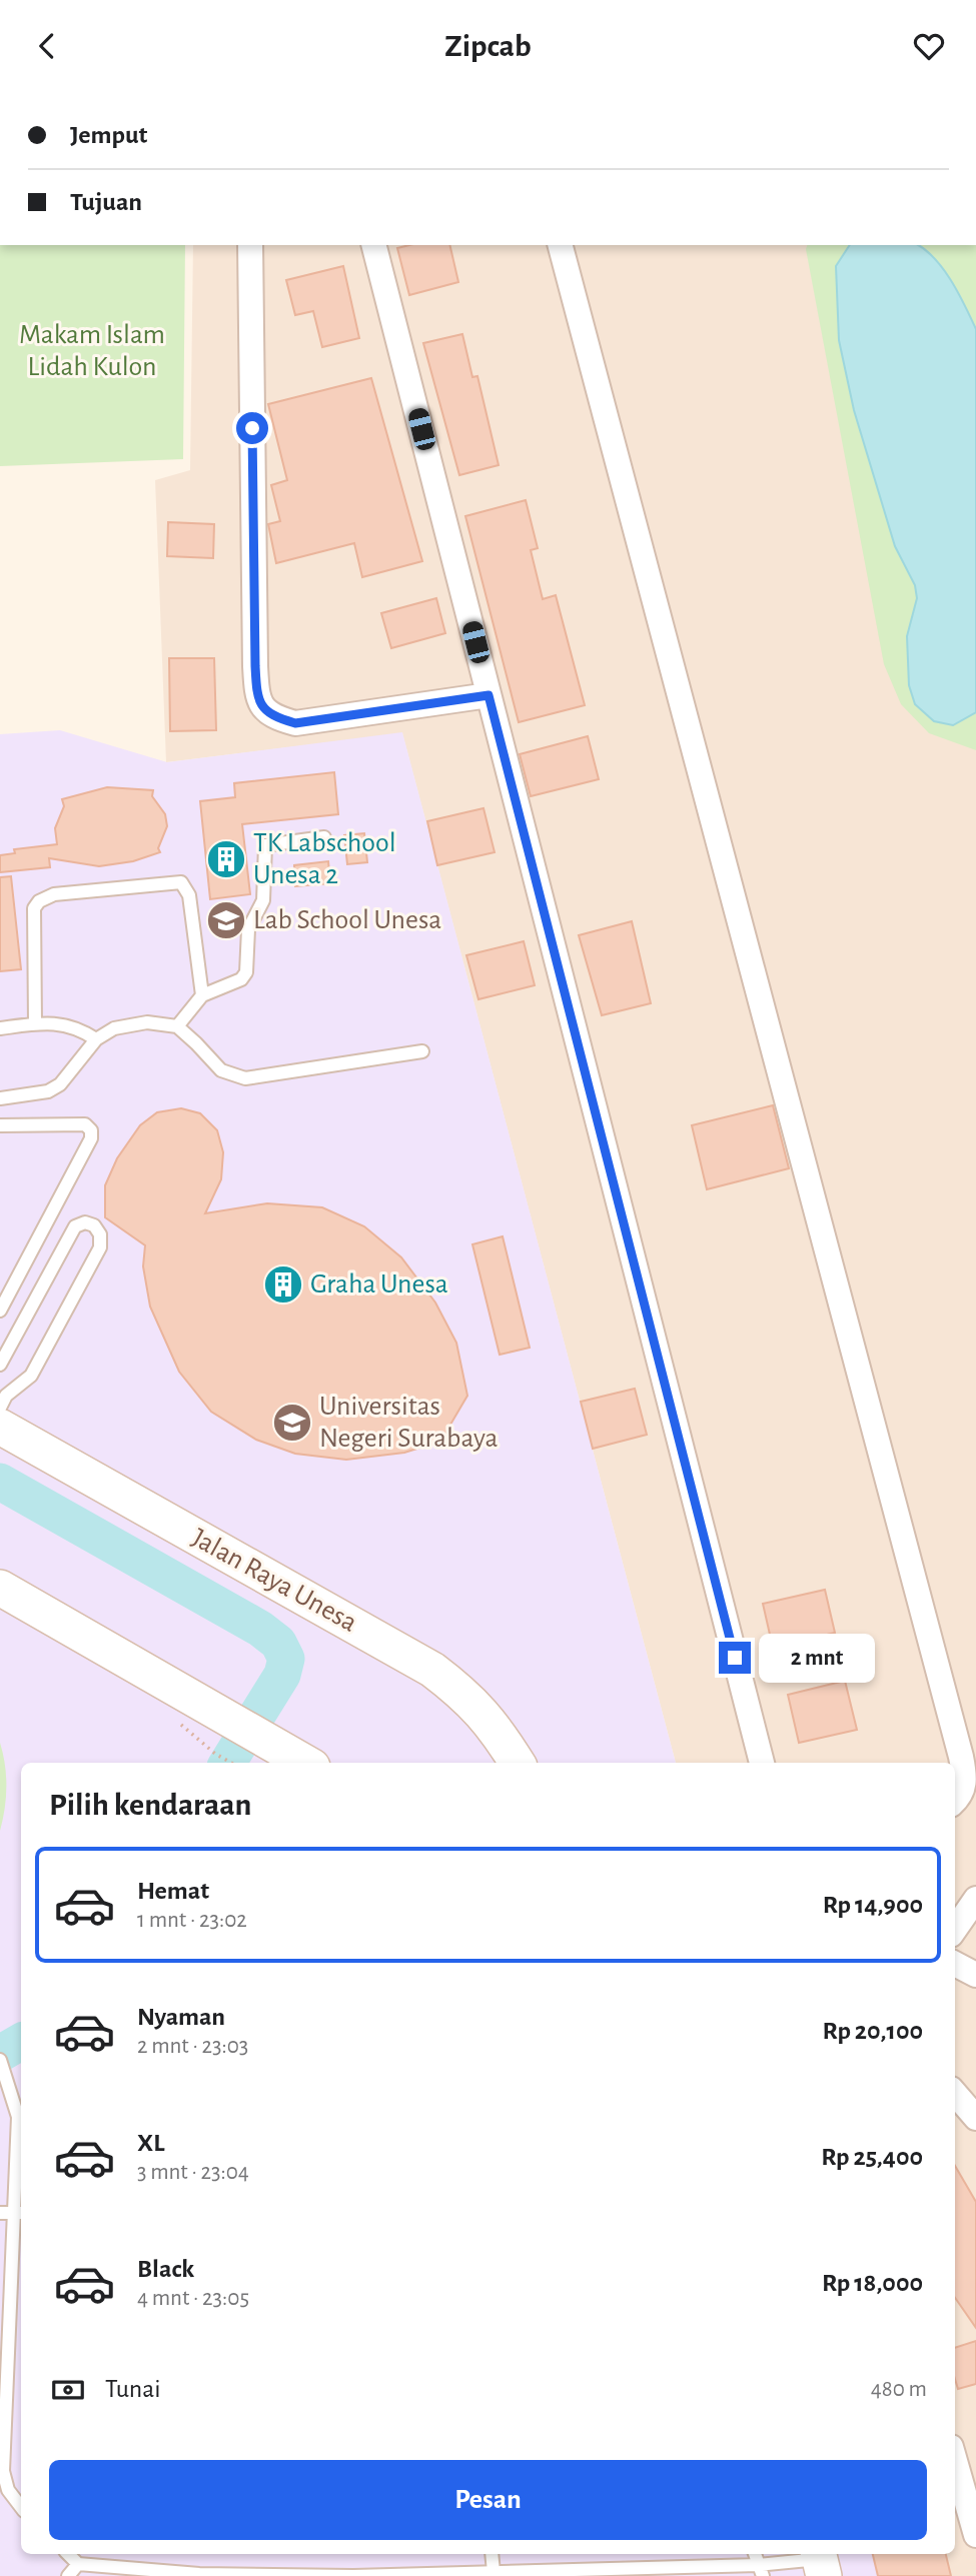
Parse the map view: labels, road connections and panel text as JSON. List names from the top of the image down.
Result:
{
  "streets": {
    "main road": ["Jalan Raya Unesa"]
  },
  "parks": ["Makam Islam Lidah Kulon"],
  "places": {
    "building": ["TK Labschool Unesa 2", "Graha Unesa"],
    "school or university": ["Lab School Unesa", "Universitas Negeri Surabaya"]
  },
  "page": {
    "header": "Zipcab",
    "banner": ["Jemput", "Tujuan"],
    "bubble": "2 mnt",
    "heading": "Pilih kendaraan",
    "list": [
      {
        "name": "Hemat",
        "note": "1 mnt · 23:02",
        "value": "Rp 14,900"
      },
      {
        "name": "Nyaman",
        "note": "2 mnt · 23:03",
        "value": "Rp 20,100"
      },
      {
        "name": "XL",
        "note": "3 mnt · 23:04",
        "value": "Rp 25,400"
      },
      {
        "name": "Black",
        "note": "4 mnt · 23:05",
        "value": "Rp 18,000"
      }
    ],
    "pay": ["Tunai", "480 m"],
    "buttons": "Pesan"
  }
}
